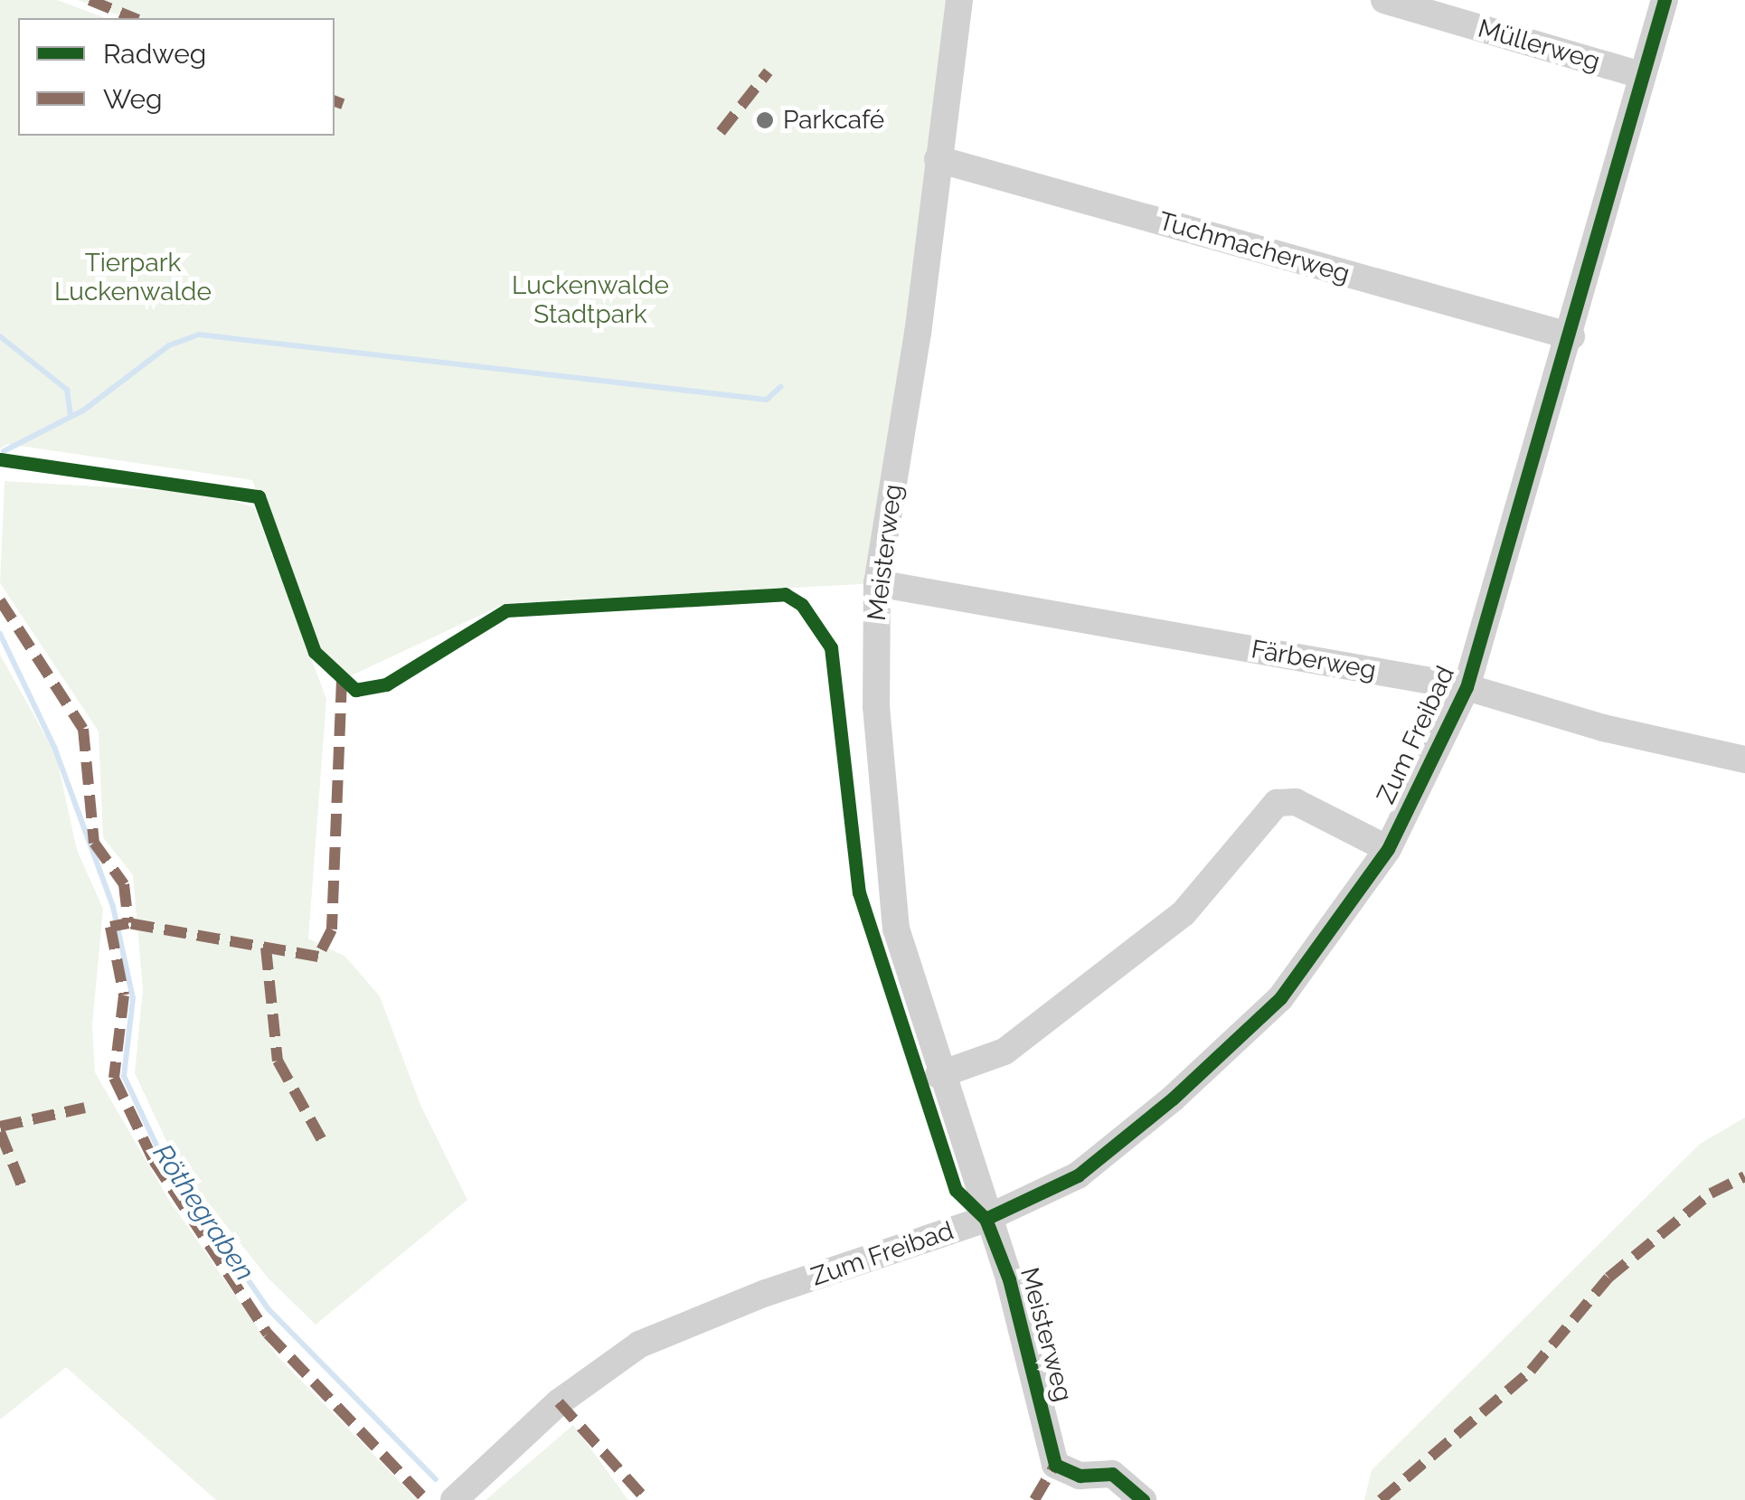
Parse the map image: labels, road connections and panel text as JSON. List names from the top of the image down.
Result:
{
  "streets": {
    "street": [
      "Müllerweg",
      "Tuchmacherweg",
      "Meisterweg",
      "Färberweg",
      "Zum Freibad"
    ]
  },
  "crossings": [
    ["Müllerweg", "Zum Freibad"],
    ["Tuchmacherweg", "Meisterweg"],
    ["Tuchmacherweg", "Zum Freibad"],
    ["Meisterweg", "Färberweg"],
    ["Meisterweg", "Zum Freibad"],
    ["Färberweg", "Zum Freibad"]
  ],
  "water": ["Röthegraben"],
  "parks": ["Tierpark Luckenwalde", "Luckenwalde Stadtpark"],
  "places": ["Parkcafé"],
  "legend": ["Radweg", "Weg"]
}
